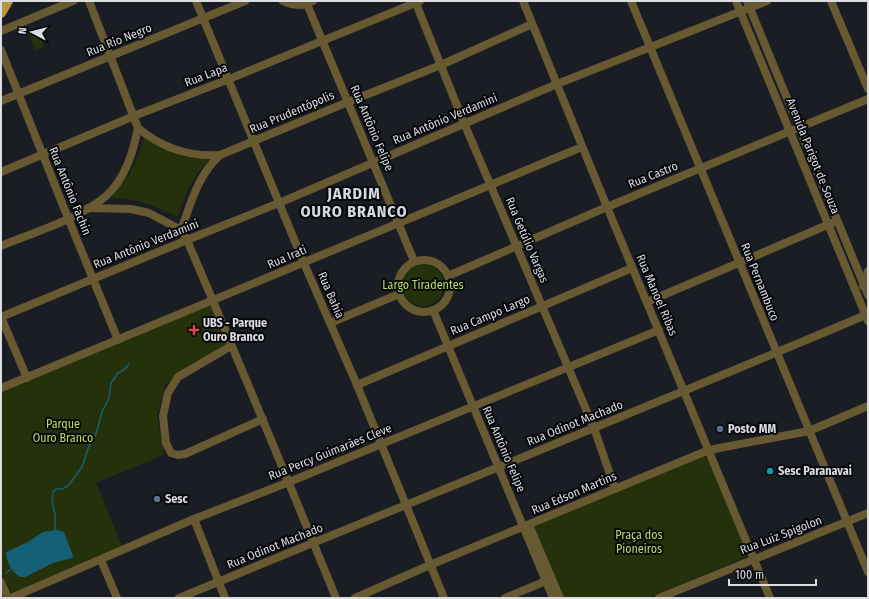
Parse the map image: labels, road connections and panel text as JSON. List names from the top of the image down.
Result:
{
  "streets": {
    "street": [
      "Rua Rio Negro",
      "Rua Lapa",
      "Rua Prudentópolis",
      "Rua Antônio Verdamini",
      "Rua Antônio Felipe",
      "Avenida Parigot de Souza",
      "Rua Castro",
      "Rua Antônio Fachin",
      "Rua Getúlio Vargas",
      "Rua Irati",
      "Rua Pernambuco",
      "Rua Bahia",
      "Rua Manoel Ribas",
      "Rua Campo Largo",
      "Rua Odinot Machado",
      "Rua Percy Guimarães Cleve",
      "Rua Edson Martins",
      "Rua Luiz Spigolon"
    ]
  },
  "crossings": [
    ["Rua Rio Negro", "Rua Antônio Fachin"],
    ["Rua Rio Negro", "Rua Bahia"],
    ["Rua Lapa", "Rua Antônio Felipe"],
    ["Rua Lapa", "Rua Antônio Fachin"],
    ["Rua Lapa", "Rua Getúlio Vargas"],
    ["Rua Lapa", "Rua Bahia"],
    ["Rua Prudentópolis", "Rua Antônio Felipe"],
    ["Rua Prudentópolis", "Rua Getúlio Vargas"],
    ["Rua Prudentópolis", "Rua Bahia"],
    ["Rua Prudentópolis", "Rua Manoel Ribas"],
    ["Rua Antônio Verdamini", "Rua Antônio Felipe"],
    ["Rua Antônio Verdamini", "Avenida Parigot de Souza"],
    ["Rua Antônio Verdamini", "Rua Antônio Fachin"],
    ["Rua Antônio Verdamini", "Rua Getúlio Vargas"],
    ["Rua Antônio Verdamini", "Rua Pernambuco"],
    ["Rua Antônio Verdamini", "Rua Bahia"],
    ["Rua Antônio Verdamini", "Rua Manoel Ribas"],
    ["Rua Antônio Felipe", "Rua Castro"],
    ["Rua Antônio Felipe", "Rua Irati"],
    ["Rua Antônio Felipe", "Rua Campo Largo"],
    ["Rua Antônio Felipe", "Rua Odinot Machado"],
    ["Rua Antônio Felipe", "Rua Percy Guimarães Cleve"],
    ["Rua Antônio Felipe", "Rua Edson Martins"],
    ["Avenida Parigot de Souza", "Rua Castro"],
    ["Avenida Parigot de Souza", "Rua Odinot Machado"],
    ["Rua Castro", "Rua Getúlio Vargas"],
    ["Rua Castro", "Rua Pernambuco"],
    ["Rua Castro", "Rua Manoel Ribas"],
    ["Rua Antônio Fachin", "Rua Irati"],
    ["Rua Getúlio Vargas", "Rua Irati"],
    ["Rua Getúlio Vargas", "Rua Campo Largo"],
    ["Rua Getúlio Vargas", "Rua Odinot Machado"],
    ["Rua Getúlio Vargas", "Rua Percy Guimarães Cleve"],
    ["Rua Getúlio Vargas", "Rua Edson Martins"],
    ["Rua Irati", "Rua Bahia"],
    ["Rua Irati", "Rua Manoel Ribas"],
    ["Rua Pernambuco", "Rua Odinot Machado"],
    ["Rua Pernambuco", "Rua Edson Martins"],
    ["Rua Pernambuco", "Rua Luiz Spigolon"],
    ["Rua Bahia", "Rua Campo Largo"],
    ["Rua Bahia", "Rua Odinot Machado"],
    ["Rua Bahia", "Rua Percy Guimarães Cleve"],
    ["Rua Bahia", "Rua Edson Martins"],
    ["Rua Manoel Ribas", "Rua Campo Largo"],
    ["Rua Manoel Ribas", "Rua Odinot Machado"],
    ["Rua Manoel Ribas", "Rua Percy Guimarães Cleve"],
    ["Rua Manoel Ribas", "Rua Edson Martins"],
    ["Rua Manoel Ribas", "Rua Luiz Spigolon"]
  ],
  "districts": ["JARDIM OURO BRANCO"],
  "parks": ["Largo Tiradentes", "Parque Ouro Branco", "Praça dos Pioneiros"],
  "places": {
    "health": ["UBS - Parque Ouro Branco"],
    "other": ["Posto MM", "Sesc Paranavai", "Sesc"]
  },
  "scale_bar": "100 m",
  "north": "left"
}
